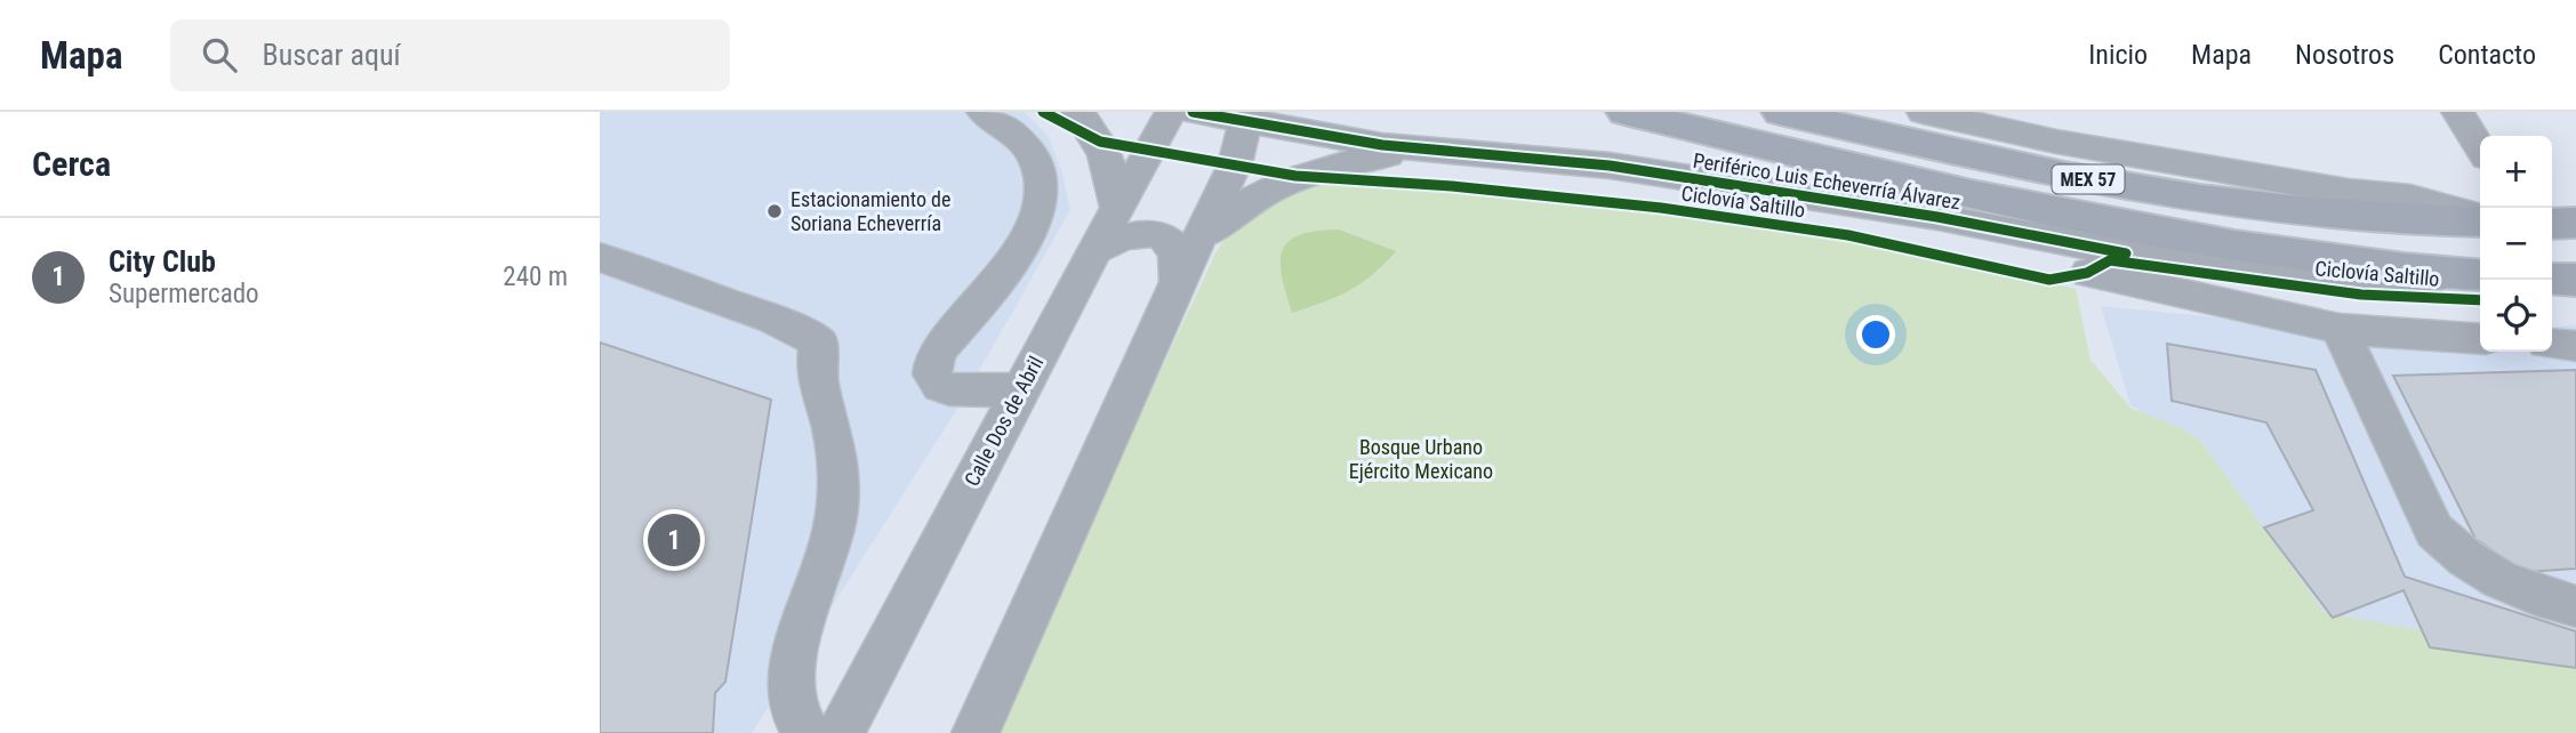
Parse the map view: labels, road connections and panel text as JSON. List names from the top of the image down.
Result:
{
  "streets": {
    "highway": ["MEX 57", "Periférico Luis Echeverría Álvarez"],
    "street": ["Calle Dos de Abril"],
    "cycle path": ["Ciclovía Saltillo"]
  },
  "parks": ["Bosque Urbano Ejército Mexicano"],
  "places": ["Estacionamiento de Soriana Echeverría"],
  "page": {
    "header": "Mapa",
    "search": "Buscar aquí",
    "nav": [
      "Inicio",
      "Mapa",
      "Nosotros",
      "Contacto"
    ],
    "heading": "Cerca",
    "map_buttons": ["+", "−"],
    "list": [
      {
        "mark": "1",
        "name": "City Club",
        "note": "Supermercado",
        "value": "240 m"
      }
    ],
    "pins": "1"
  }
}
